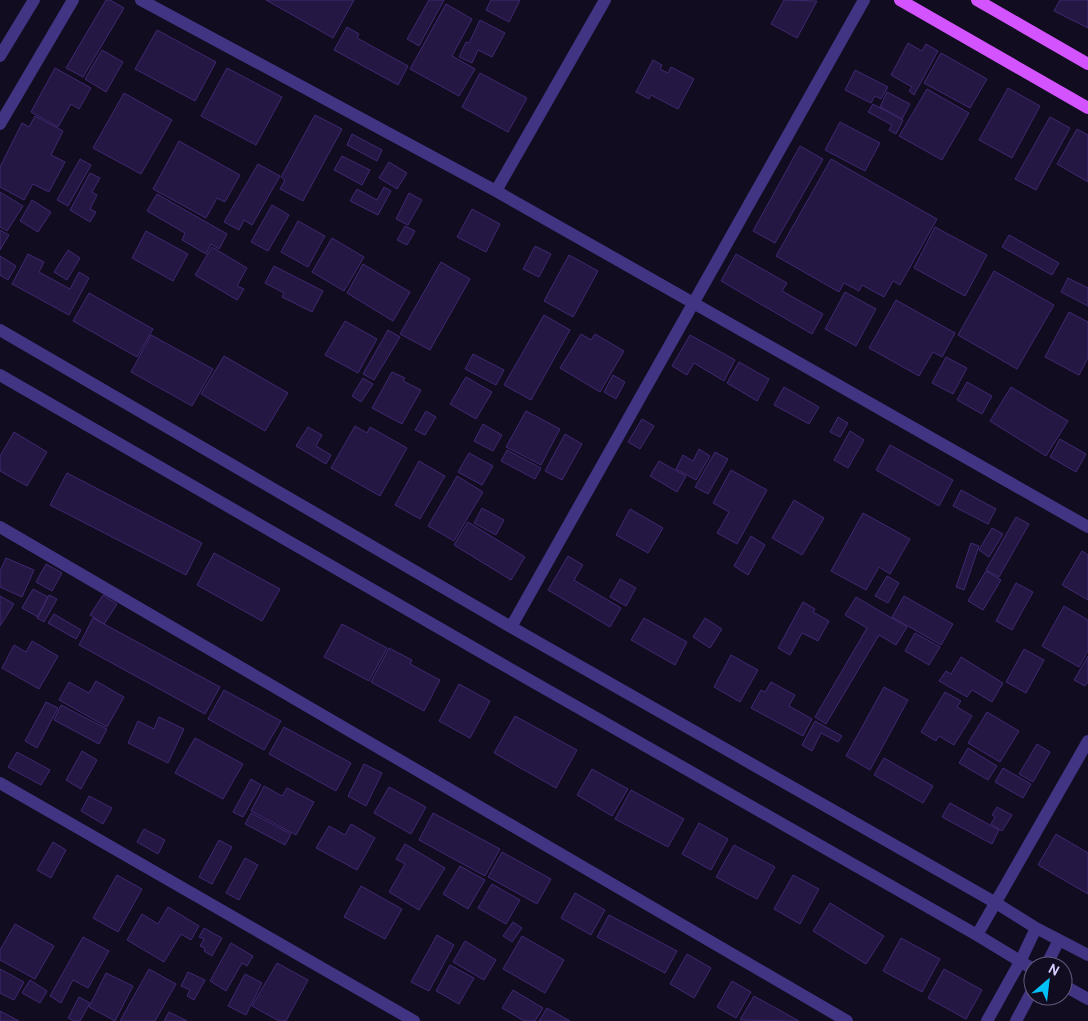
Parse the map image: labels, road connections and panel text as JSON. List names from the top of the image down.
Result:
{
  "north": "top right"
}
